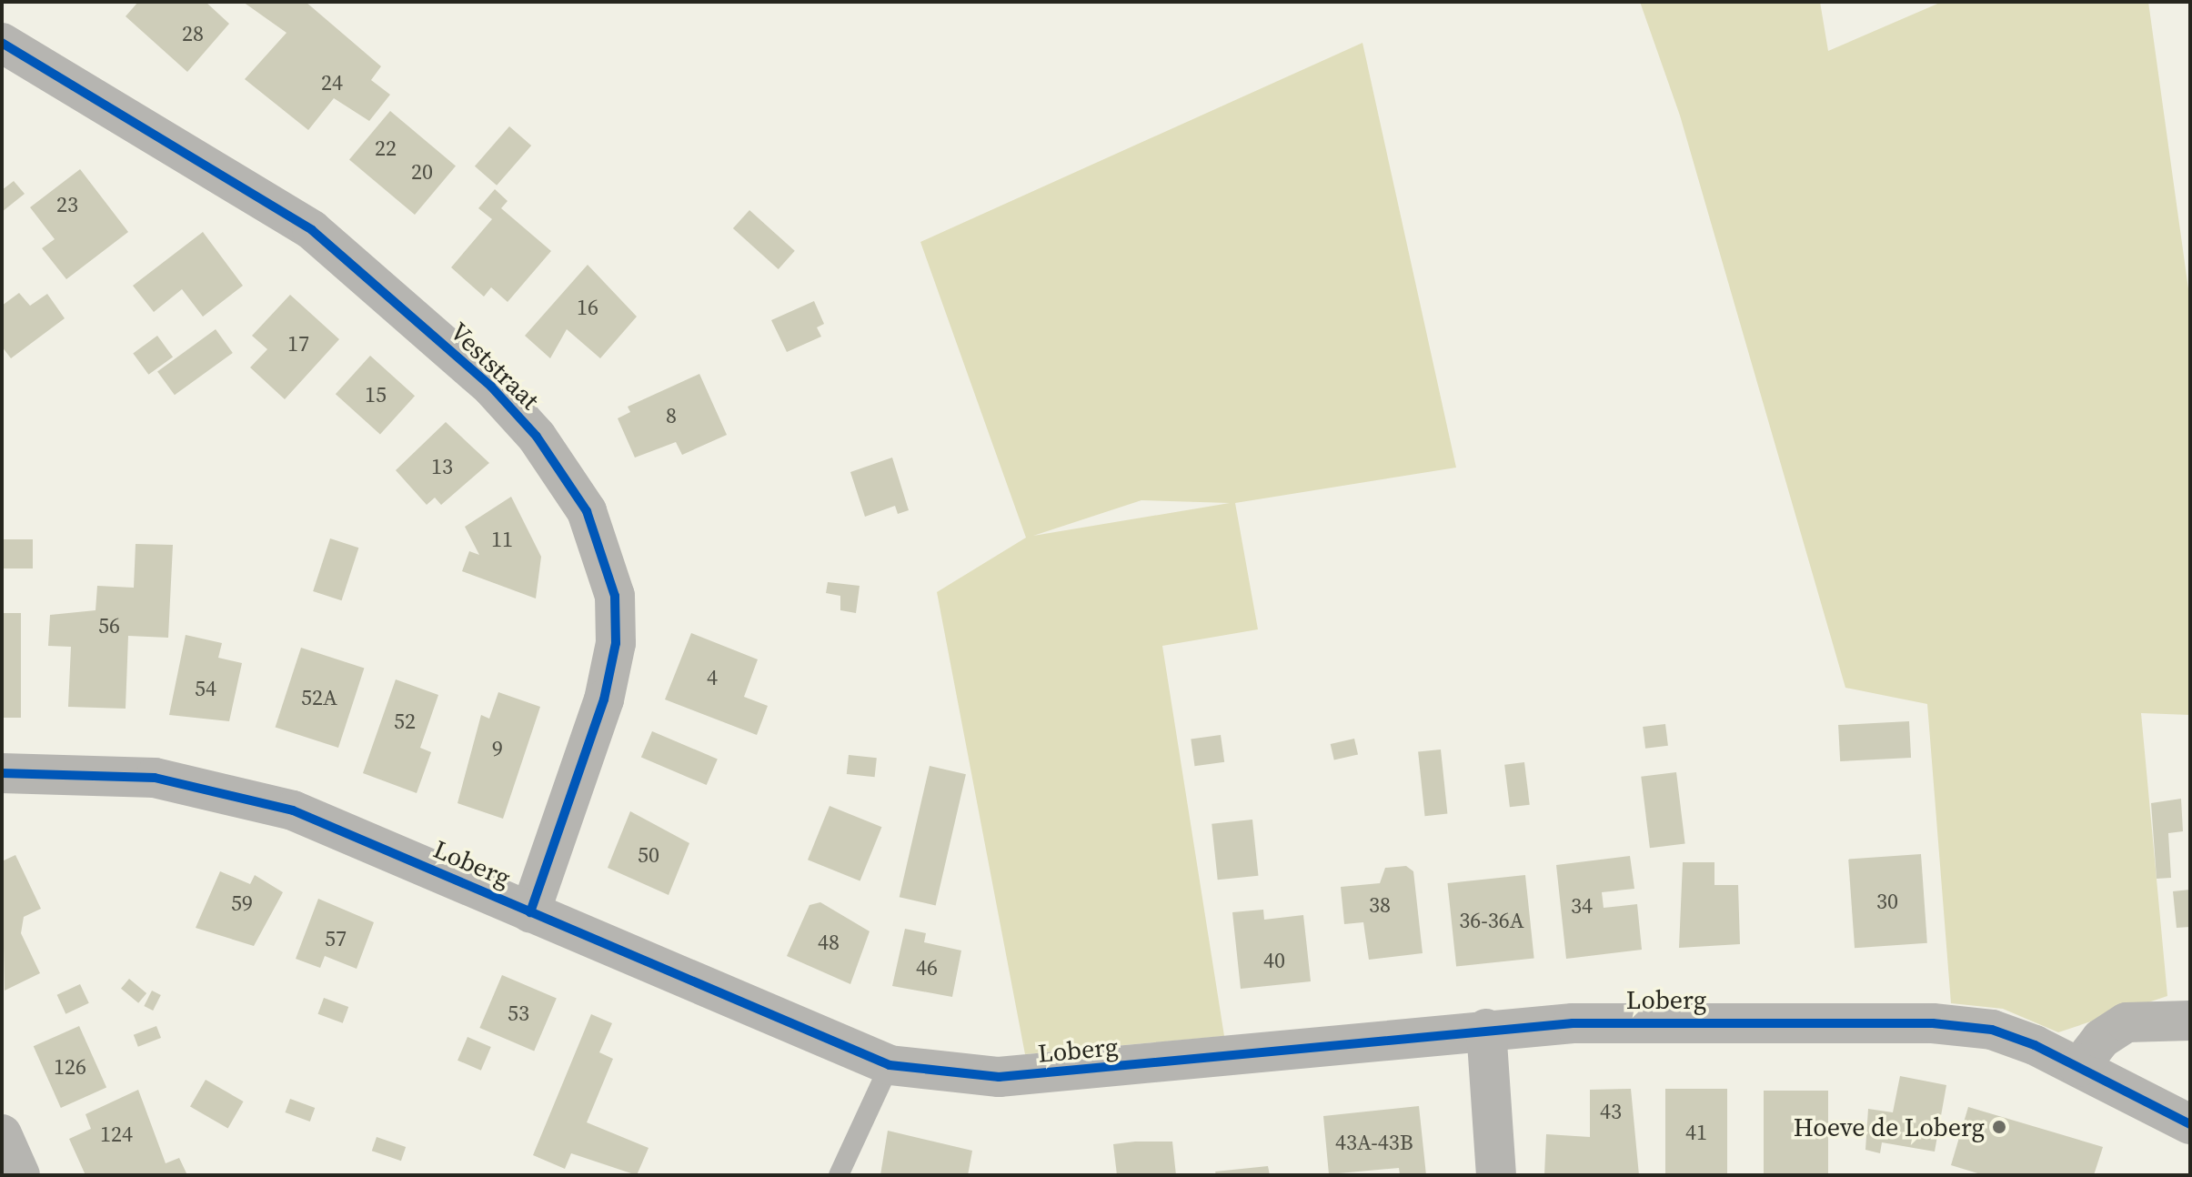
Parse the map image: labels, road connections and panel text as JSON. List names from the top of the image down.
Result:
{
  "streets": {
    "street": ["Veststraat", "Loberg"]
  },
  "crossings": [
    ["Veststraat", "Loberg"]
  ],
  "places": ["Hoeve de Loberg"],
  "house_numbers": [
    "28",
    "24",
    "22",
    "20",
    "23",
    "16",
    "17",
    "15",
    "8",
    "13",
    "11",
    "56",
    "4",
    "54",
    "52A",
    "52",
    "9",
    "50",
    "30",
    "59",
    "38",
    "34",
    "36-36A",
    "57",
    "48",
    "40",
    "46",
    "53",
    "126",
    "43",
    "41",
    "124",
    "43A-43B"
  ]
}
